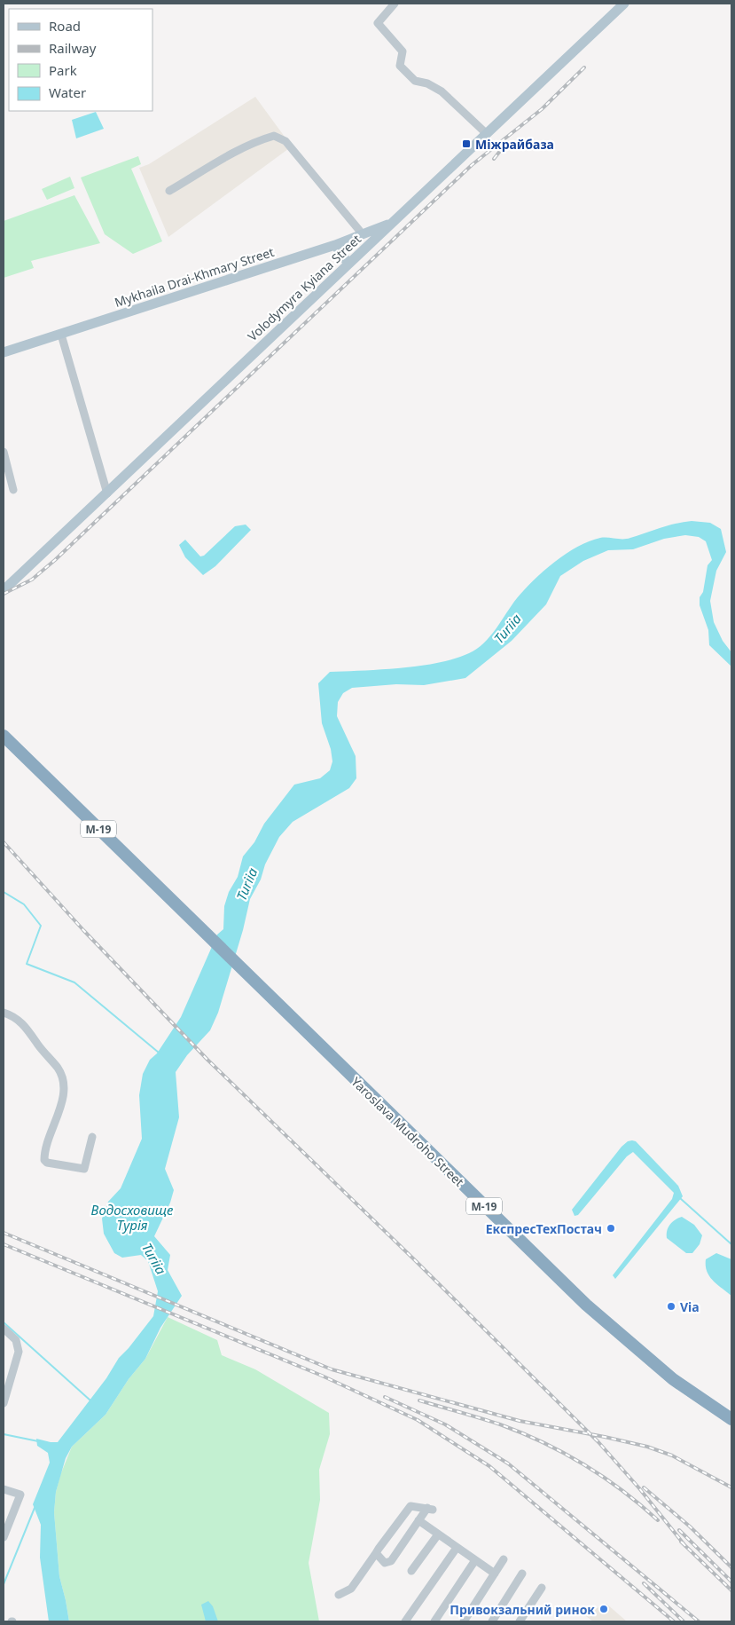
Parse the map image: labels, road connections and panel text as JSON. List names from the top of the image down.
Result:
{
  "streets": {
    "highway": ["М-19", "Yaroslava Mudroho Street"],
    "main road": ["Mykhaila Drai-Khmary Street", "Volodymyra Kyiana Street"]
  },
  "crossings": [
    ["Mykhaila Drai-Khmary Street", "Volodymyra Kyiana Street"]
  ],
  "water": ["Turiia", "Водосховище Турія"],
  "places": {
    "transit": ["Міжрайбаза"],
    "other": ["ЕкспресТехПостач", "Via", "Привокзальний ринок"]
  },
  "legend": [
    "Road",
    "Railway",
    "Park",
    "Water"
  ]
}
